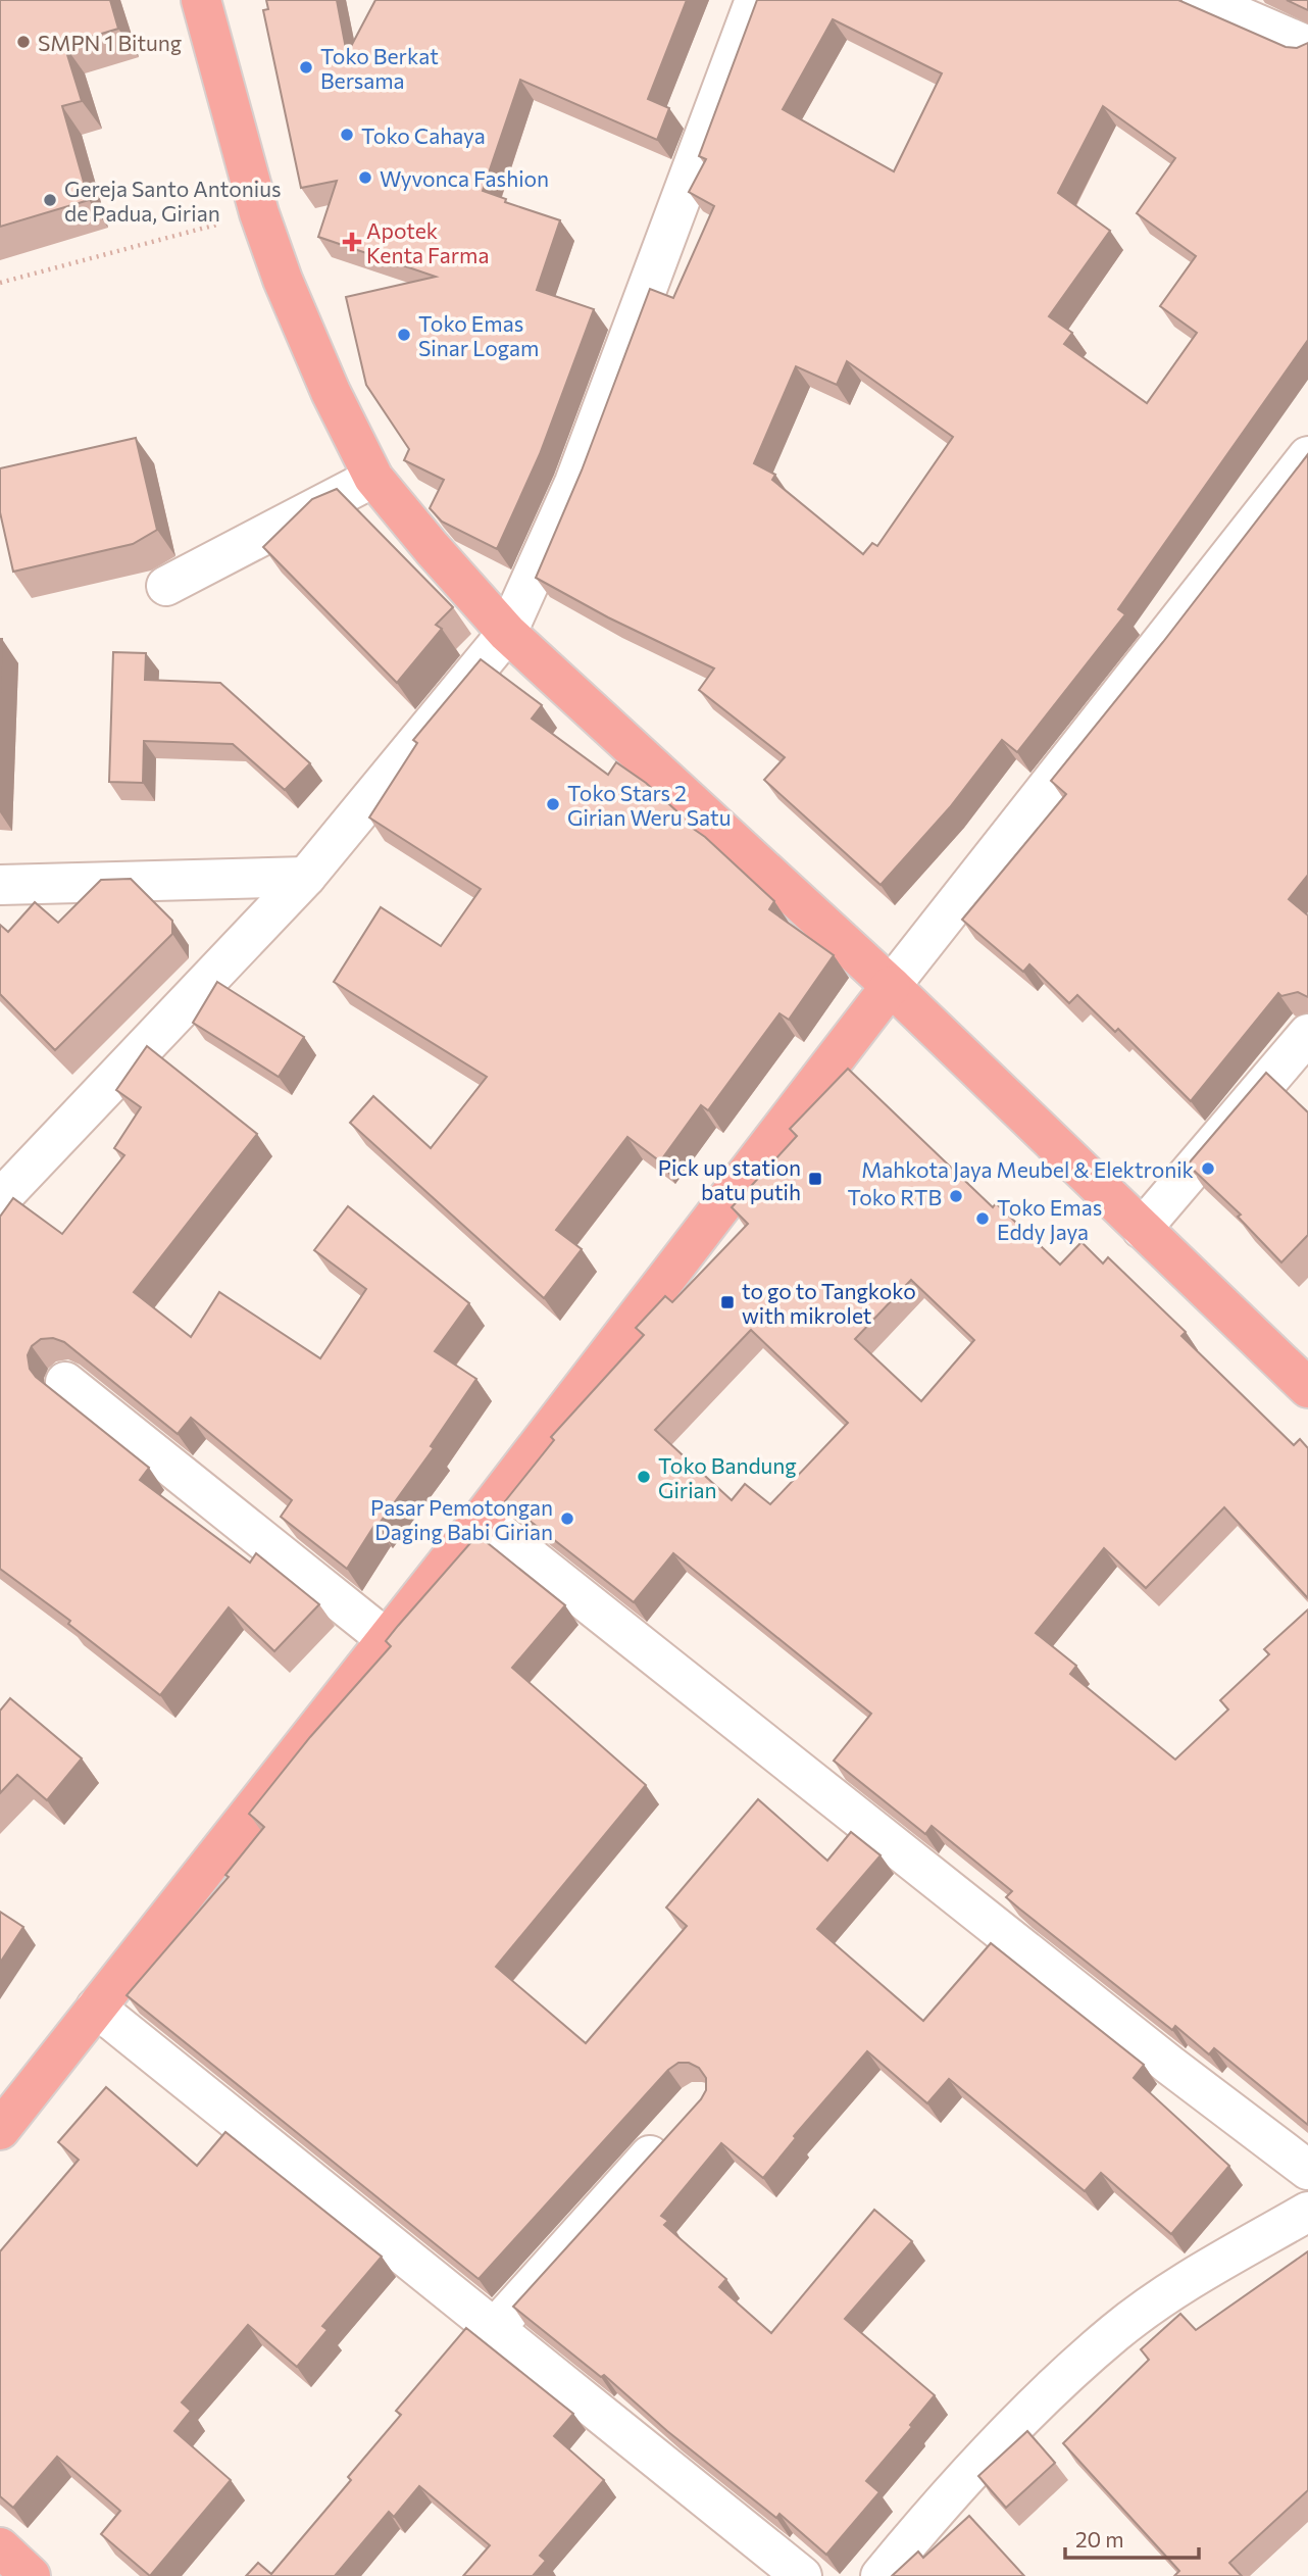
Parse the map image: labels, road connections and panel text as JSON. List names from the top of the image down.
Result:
{
  "places": {
    "other": [
      "SMPN 1 Bitung",
      "Toko Berkat Bersama",
      "Toko Cahaya",
      "Wyvonca Fashion",
      "Gereja Santo Antonius de Padua, Girian",
      "Toko Emas Sinar Logam",
      "Toko Stars 2 Girian Weru Satu",
      "Mahkota Jaya Meubel & Elektronik",
      "Toko RTB",
      "Toko Emas Eddy Jaya",
      "Toko Bandung Girian",
      "Pasar Pemotongan Daging Babi Girian"
    ],
    "health": ["Apotek Kenta Farma"],
    "transit": ["Pick up station batu putih", "to go to Tangkoko with mikrolet"]
  },
  "scale_bar": "20 m"
}
